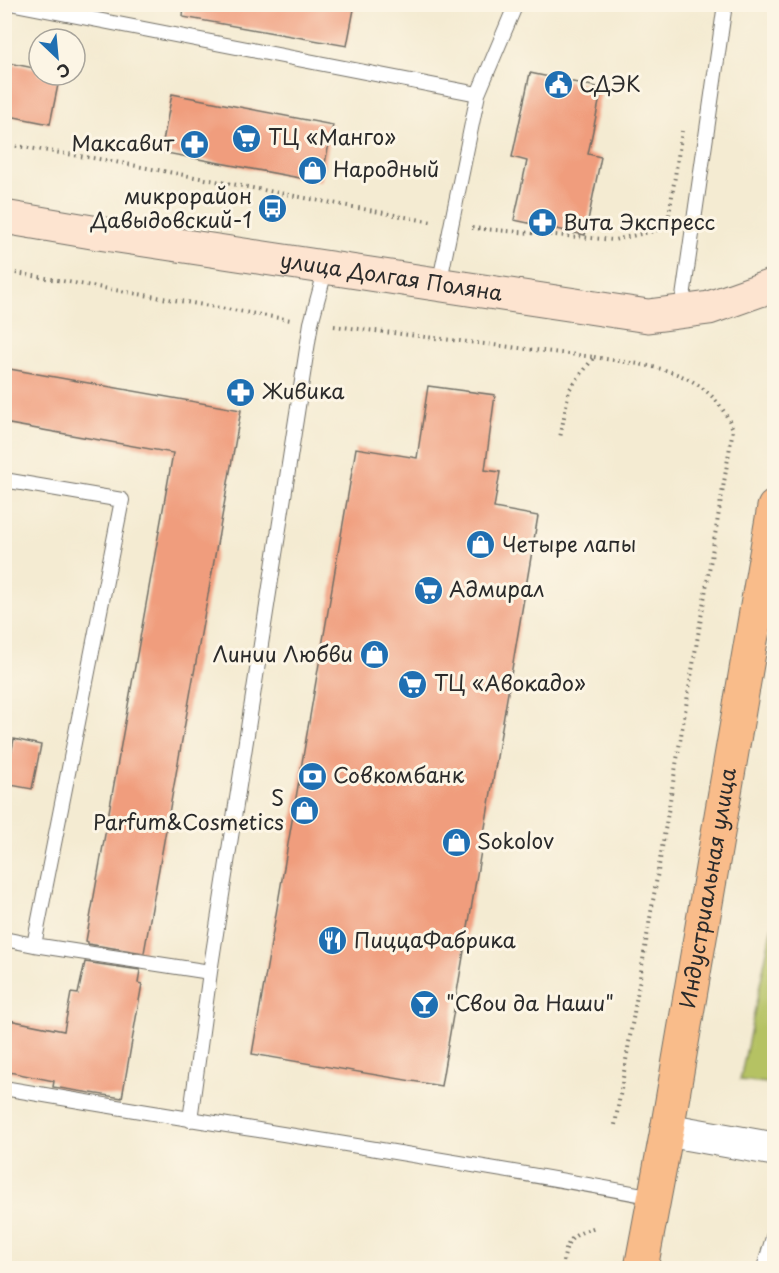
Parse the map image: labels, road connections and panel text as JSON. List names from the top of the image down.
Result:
{
  "streets": {
    "highway": ["Индустриальная улица"],
    "main road": ["улица Долгая Поляна"]
  },
  "places": {
    "public building": ["СДЭК"],
    "supermarket": ["ТЦ «Манго»", "Адмирал", "ТЦ «Авокадо»"],
    "pharmacy": ["Максавит", "Вита Экспресс", "Живика"],
    "shop": [
      "Народный",
      "Четыре лапы",
      "Линии Любви",
      "S Parfum&Cosmetics",
      "Sokolov"
    ],
    "bus stop": ["микрорайон Давыдовский-1"],
    "bank": ["Совкомбанк"],
    "restaurant": ["ПиццаФабрика"],
    "bar": ["\"Свои да Наши\""]
  },
  "north": "bottom right"
}
